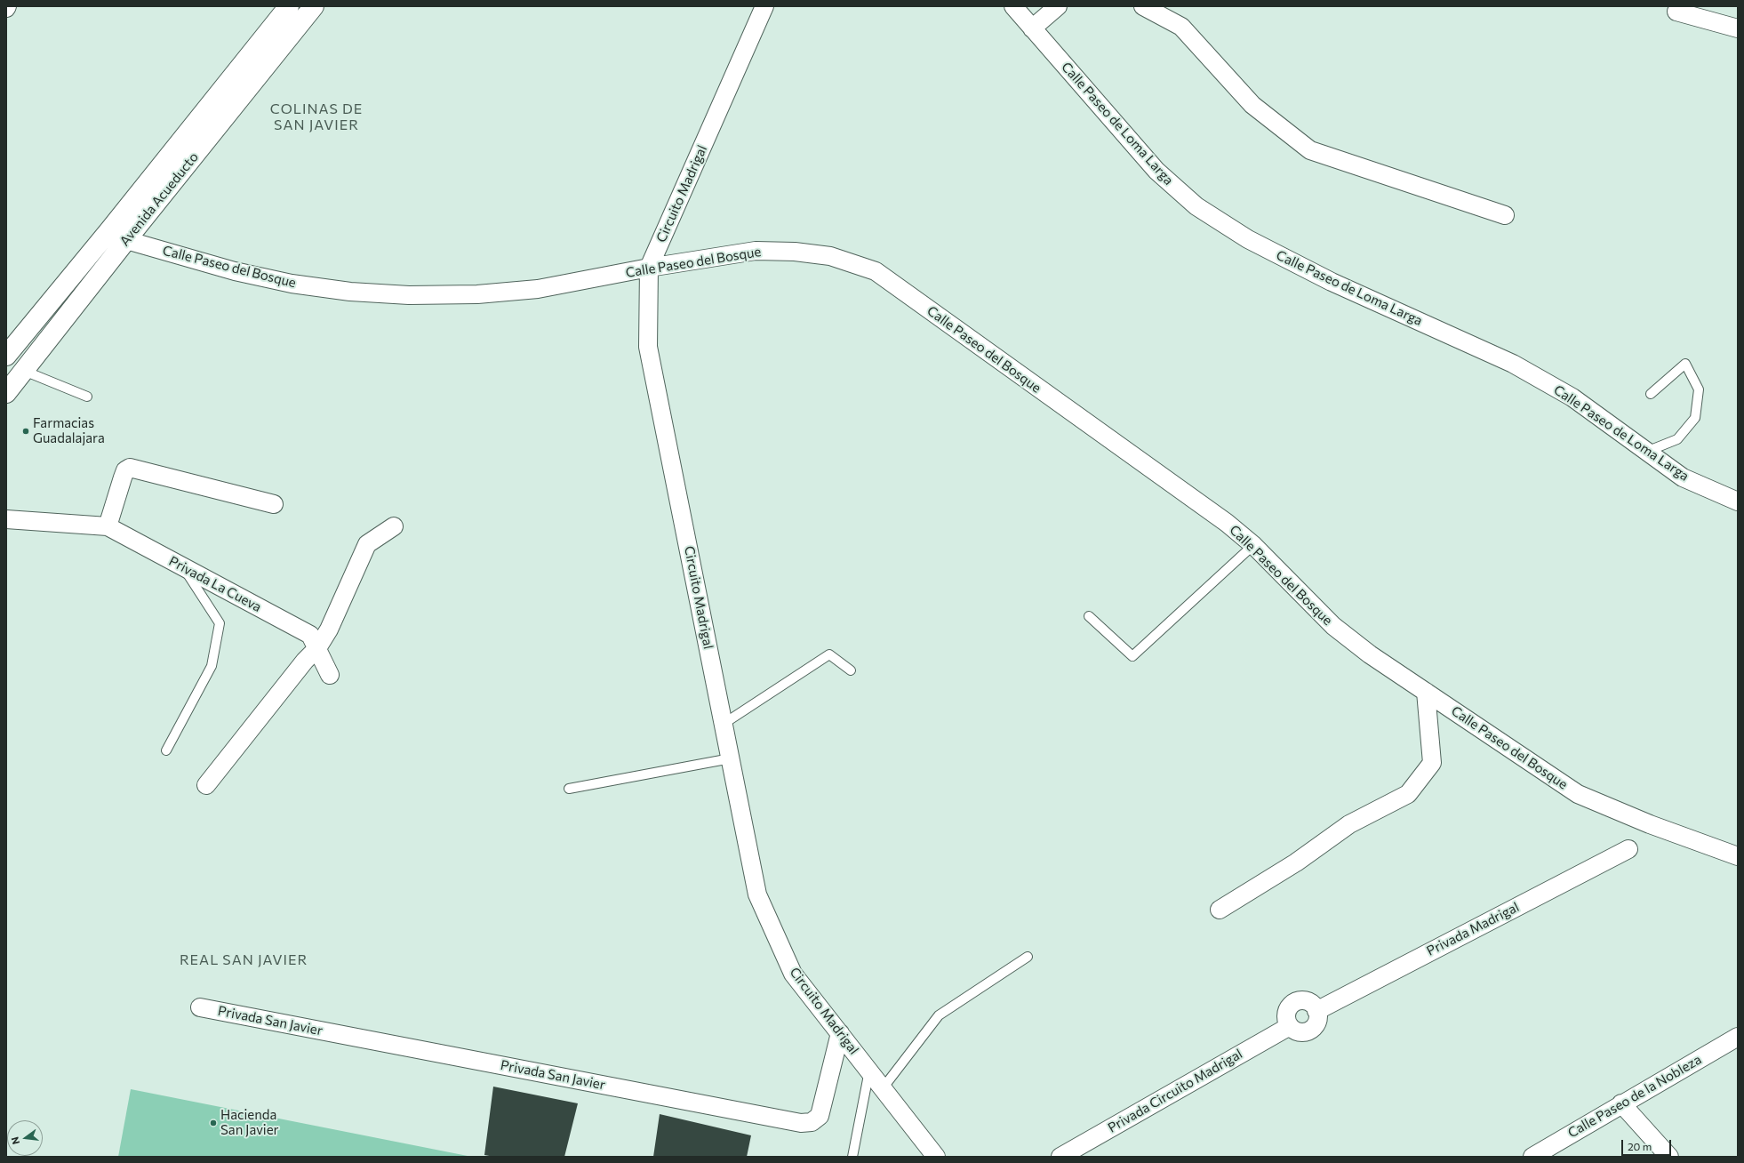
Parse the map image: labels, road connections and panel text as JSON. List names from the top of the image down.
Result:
{
  "streets": {
    "main road": ["Avenida Acueducto"],
    "street": [
      "Calle Paseo de Loma Larga",
      "Circuito Madrigal",
      "Calle Paseo del Bosque",
      "Privada La Cueva",
      "Privada Madrigal",
      "Privada San Javier",
      "Privada Circuito Madrigal",
      "Calle Paseo de la Nobleza"
    ]
  },
  "crossings": [
    ["Circuito Madrigal", "Calle Paseo del Bosque"],
    ["Circuito Madrigal", "Privada San Javier"],
    ["Avenida Acueducto", "Calle Paseo del Bosque"],
    ["Privada Madrigal", "Privada Circuito Madrigal"]
  ],
  "districts": ["COLINAS DE SAN JAVIER", "REAL SAN JAVIER"],
  "places": ["Farmacias Guadalajara", "Hacienda San Javier"],
  "scale_bar": "20 m",
  "north": "left"
}
